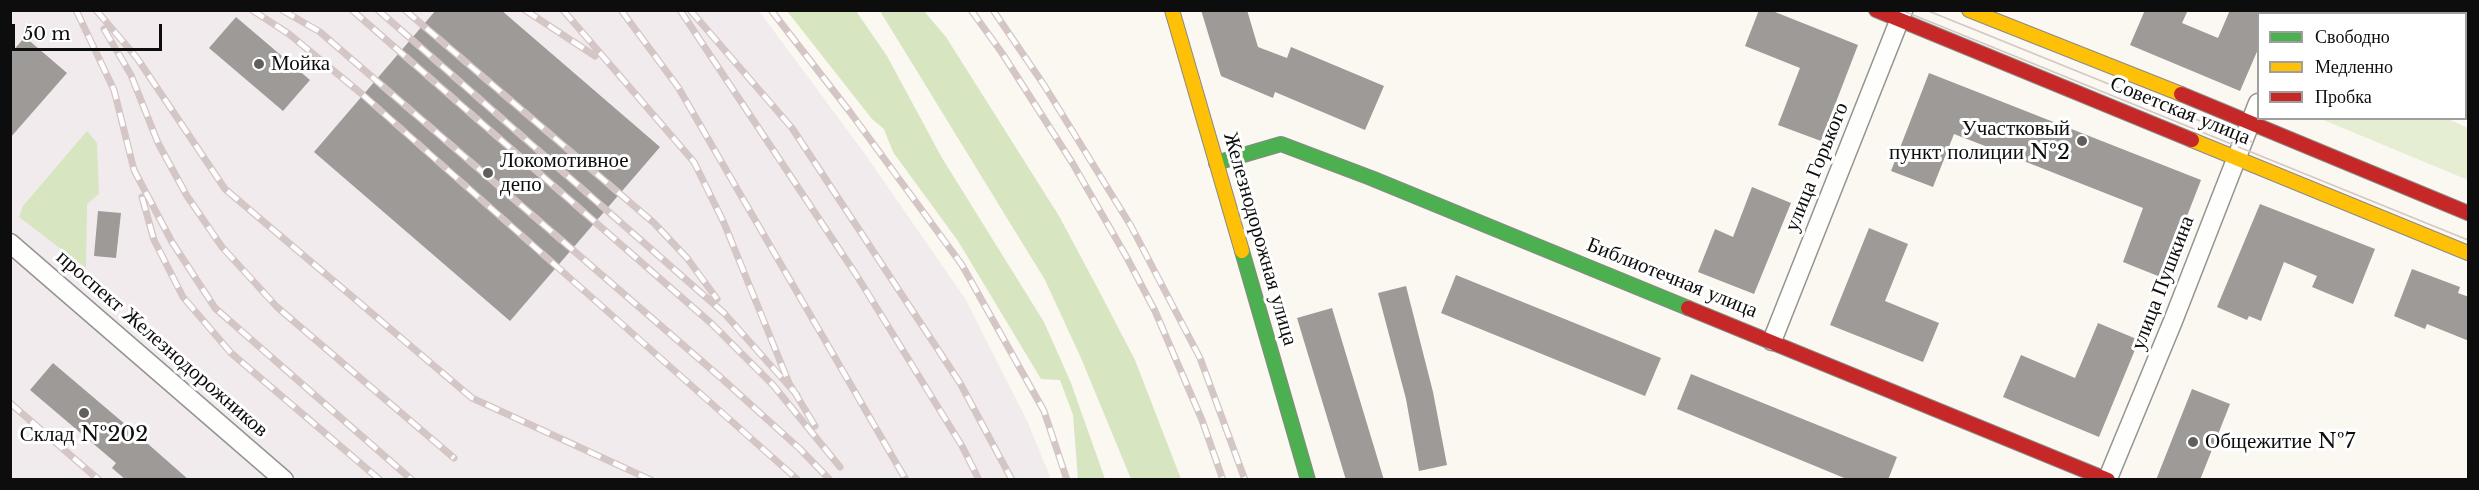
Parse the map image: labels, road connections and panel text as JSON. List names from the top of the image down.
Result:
{
  "streets": {
    "main road": ["Советская улица", "Железнодорожная улица", "Библиотечная улица"],
    "street": ["улица Горького", "улица Пушкина", "проспект Железнодорожников"]
  },
  "crossings": [
    ["Советская улица", "улица Горького"],
    ["Советская улица", "улица Пушкина"],
    ["улица Горького", "Библиотечная улица"],
    ["Железнодорожная улица", "Библиотечная улица"],
    ["Библиотечная улица", "улица Пушкина"]
  ],
  "places": [
    "Мойка",
    "Участковый пункт полиции №2",
    "Локомотивное депо",
    "Склад №202",
    "Общежитие №7"
  ],
  "legend": ["Свободно", "Медленно", "Пробка"],
  "scale_bar": "50 m"
}
